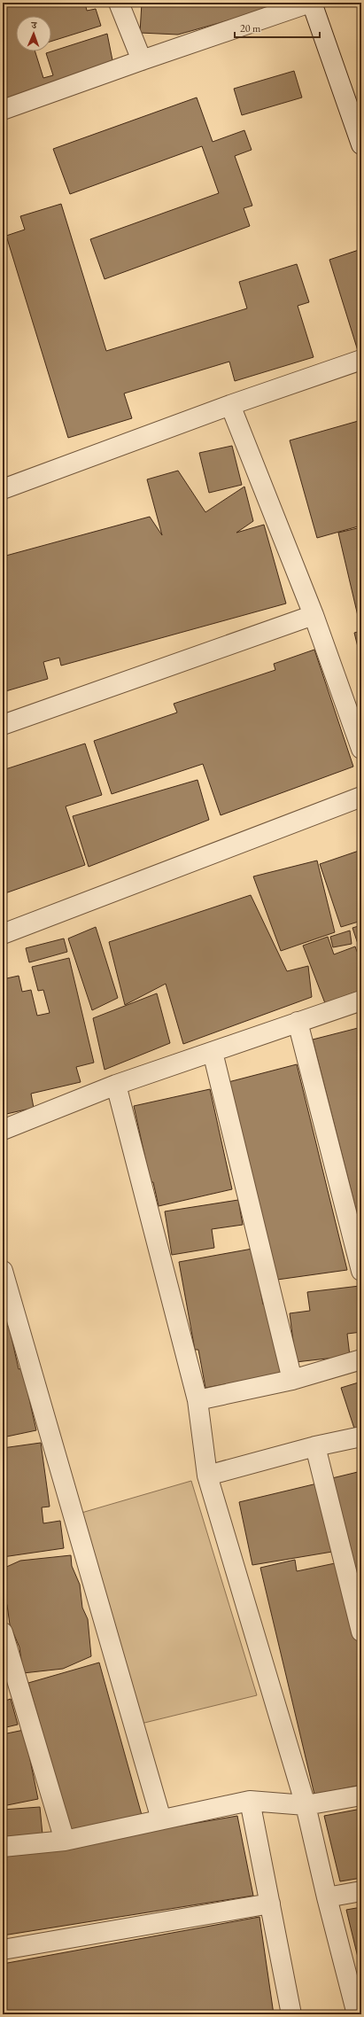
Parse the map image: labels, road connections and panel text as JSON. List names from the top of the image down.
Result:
{
  "scale_bar": "20 m",
  "north": "top"
}
